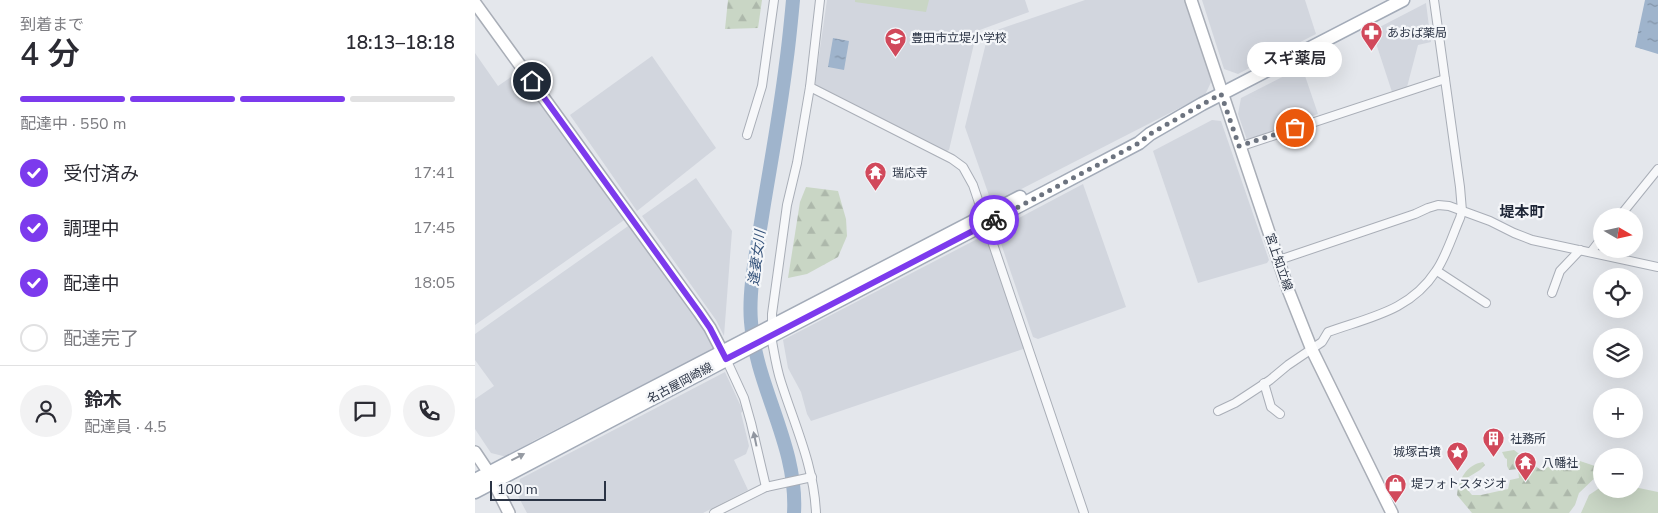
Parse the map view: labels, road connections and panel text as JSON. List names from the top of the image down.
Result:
{
  "streets": {
    "main road": ["宮上知立線", "名古屋岡崎線"]
  },
  "crossings": [
    ["宮上知立線", "名古屋岡崎線"]
  ],
  "districts": ["堤本町"],
  "water": ["逢妻女川"],
  "places": {
    "pharmacy": ["あおば薬局"],
    "school or university": ["豊田市立堤小学校"],
    "other": ["スギ薬局"],
    "temple": ["瑞応寺", "八幡社"],
    "building": ["社務所"],
    "place": ["城塚古墳"],
    "shop": ["堤フォトスタジオ"]
  },
  "scale_bar": "100 m",
  "north": "right",
  "page": {
    "heading": ["4 分", "到着まで", "18:13–18:18"],
    "panel": ["鈴木", "配達員 · 4.5"],
    "bubble": "スギ薬局",
    "bar": "配達中 · 550 m",
    "list": [
      ["受付済み", "17:41"],
      ["調理中", "17:45"],
      ["配達中", "18:05"],
      "配達完了"
    ],
    "map_buttons": ["+", "−"],
    "scale": "100 m"
  }
}
